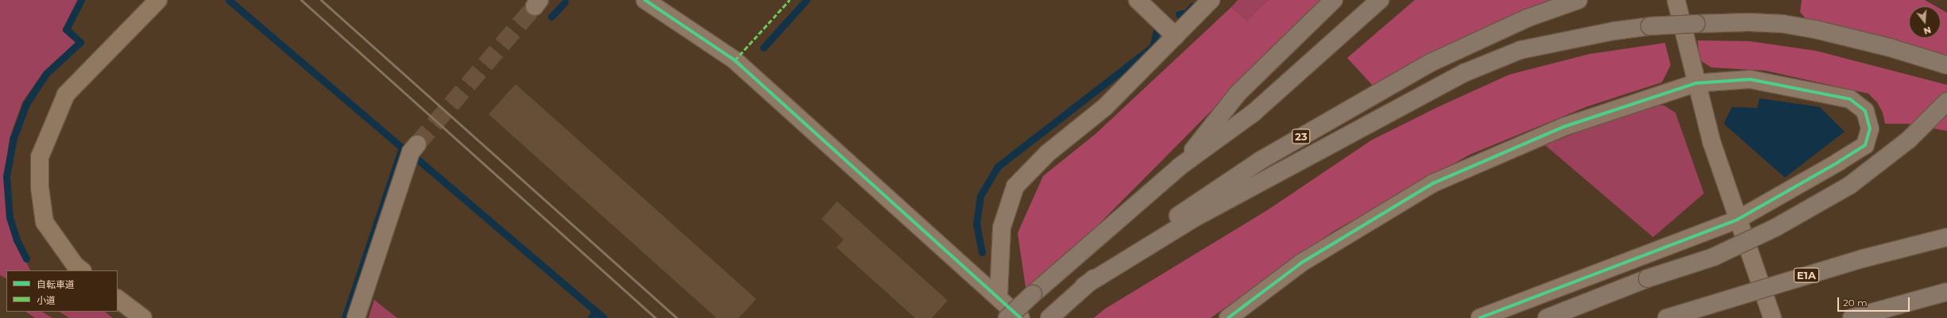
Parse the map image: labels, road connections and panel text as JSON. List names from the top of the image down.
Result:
{
  "streets": {
    "highway": ["23", "E1A"]
  },
  "legend": ["自転車道", "小道"],
  "scale_bar": "20 m",
  "north": "bottom"
}
